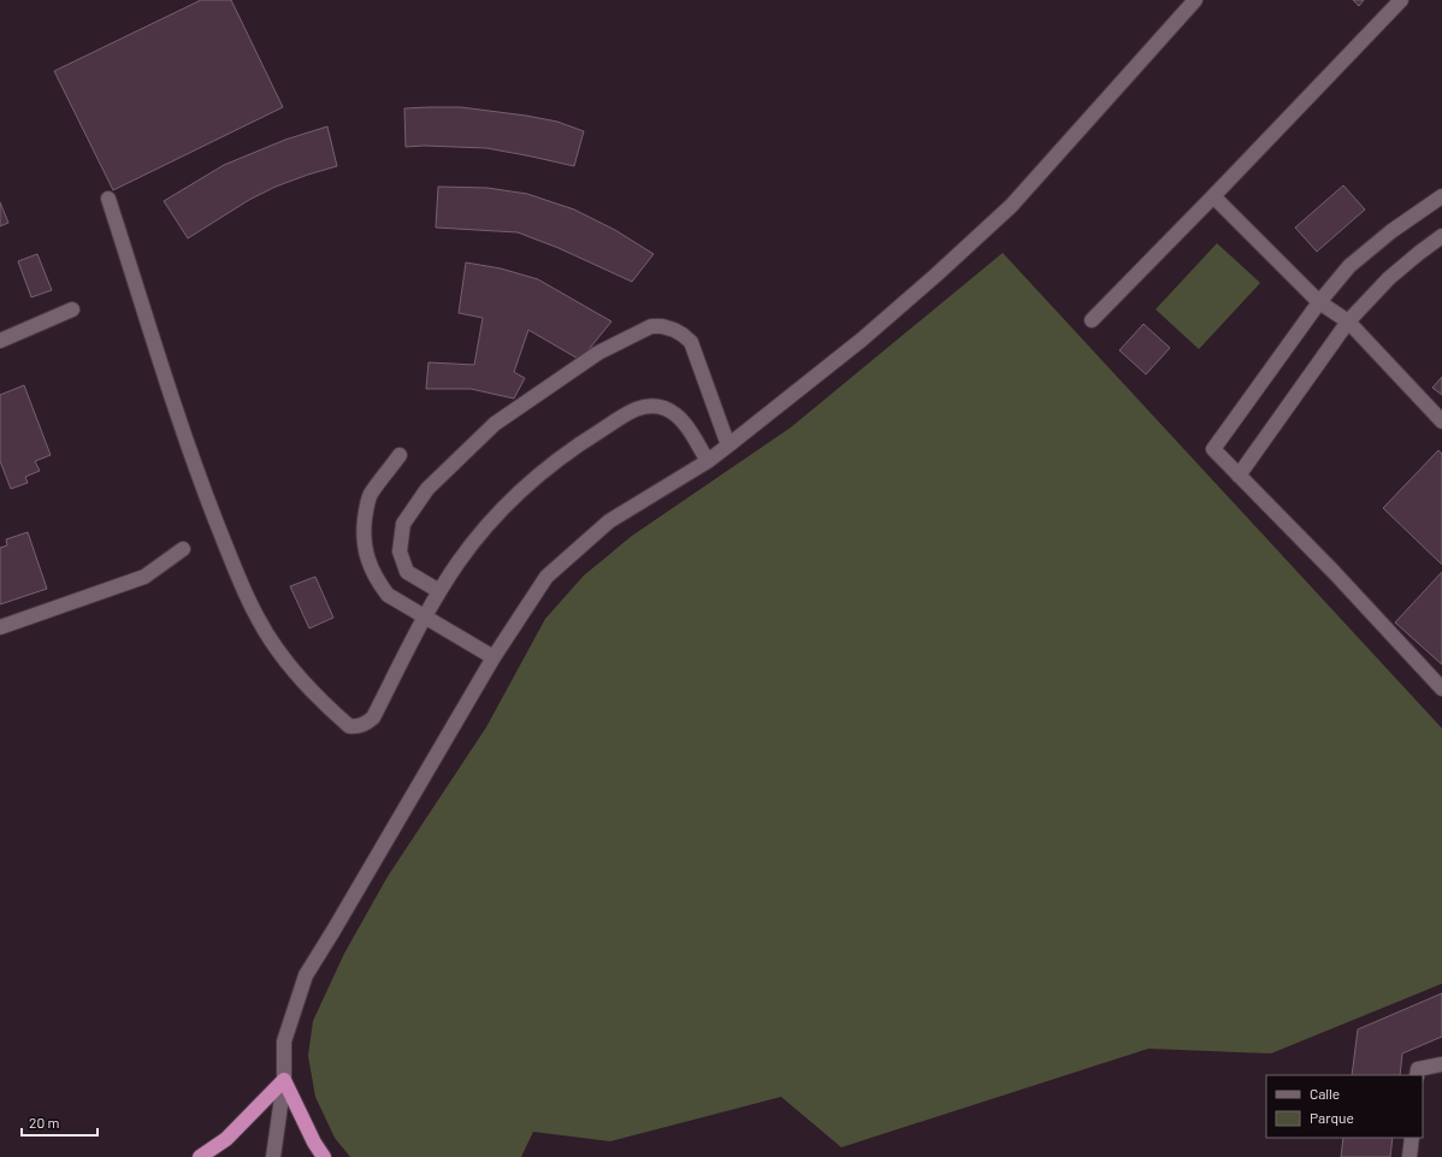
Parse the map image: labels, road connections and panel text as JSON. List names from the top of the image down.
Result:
{
  "legend": ["Calle", "Parque"],
  "scale_bar": "20 m"
}
